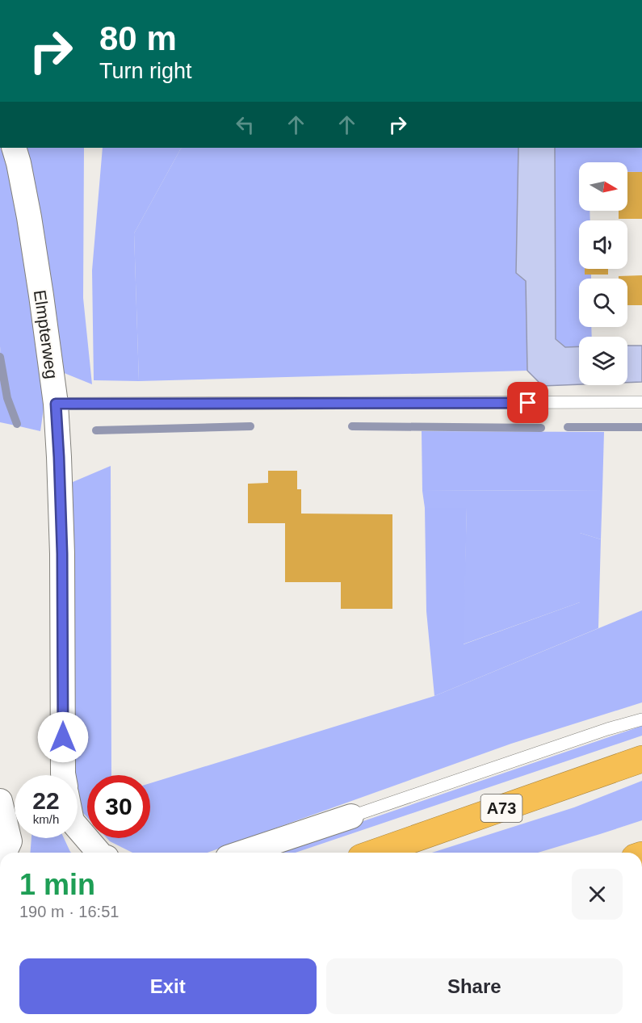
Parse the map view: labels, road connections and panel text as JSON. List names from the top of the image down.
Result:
{
  "streets": {
    "highway": ["A73"],
    "street": ["Elmpterweg"]
  },
  "north": "right",
  "page": {
    "turn": ["80 m", "Turn right"],
    "speed": "22 km/h",
    "limit": "30",
    "heading": ["1 min", "190 m · 16:51"],
    "buttons": ["Exit", "Share"]
  }
}
